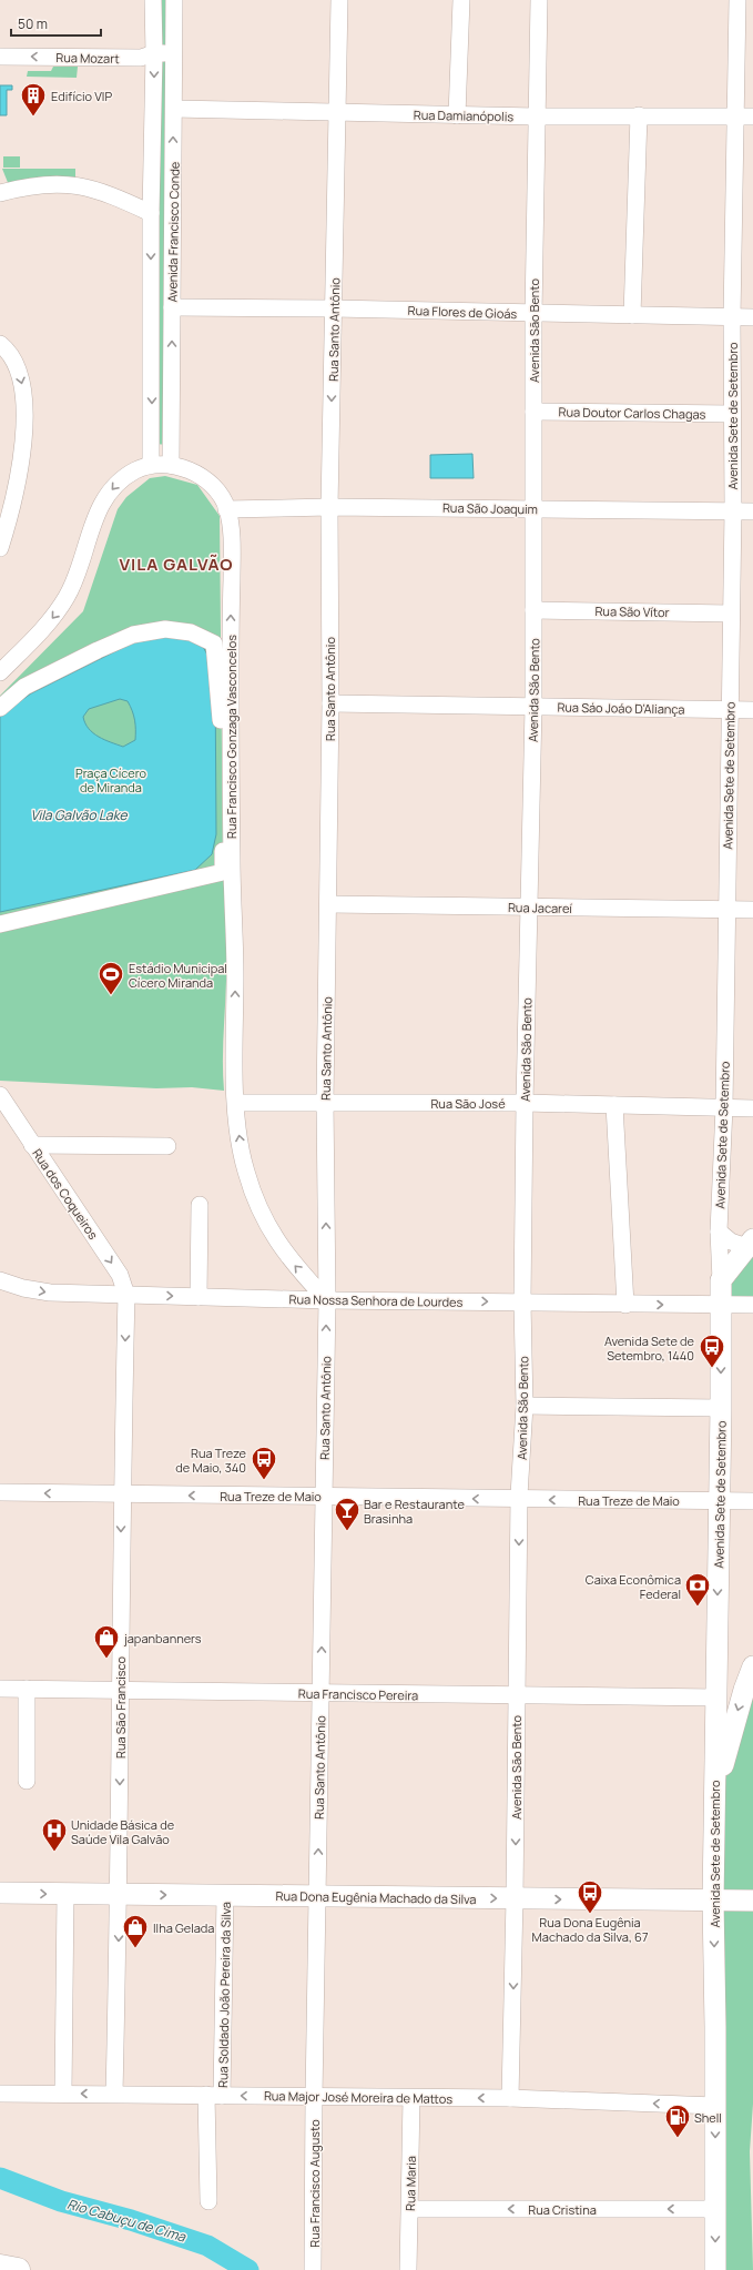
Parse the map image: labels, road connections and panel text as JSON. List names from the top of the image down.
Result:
{
  "streets": {
    "main road": ["Avenida Sete de Setembro", "Rua Dona Eugênia Machado da Silva"],
    "street": [
      "Rua Mozart",
      "Rua Damianópolis",
      "Avenida Francisco Conde",
      "Rua Flores de Gioás",
      "Rua Santo Antônio",
      "Avenida São Bento",
      "Rua Doutor Carlos Chagas",
      "Rua São Joaquim",
      "Rua São Vítor",
      "Rua Sáo Joáo D'Aliança",
      "Rua Francisco Gonzaga Vasconcelos",
      "Rua Jacareí",
      "Rua São José",
      "Rua dos Coqueiros",
      "Rua Nossa Senhora de Lourdes",
      "Rua Treze de Maio",
      "Rua Francisco Pereira",
      "Rua São Francisco",
      "Rua Soldado João Pereira da Silva",
      "Rua Major José Moreira de Mattos",
      "Rua Francisco Augusto",
      "Rua Maria",
      "Rua Cristina"
    ]
  },
  "crossings": [
    ["Rua Mozart", "Avenida Francisco Conde"],
    ["Rua Damianópolis", "Avenida Francisco Conde"],
    ["Rua Damianópolis", "Rua Santo Antônio"],
    ["Rua Damianópolis", "Avenida São Bento"],
    ["Rua Damianópolis", "Avenida Sete de Setembro"],
    ["Avenida Francisco Conde", "Rua Flores de Gioás"],
    ["Avenida Francisco Conde", "Rua Francisco Gonzaga Vasconcelos"],
    ["Rua Flores de Gioás", "Rua Santo Antônio"],
    ["Rua Flores de Gioás", "Avenida São Bento"],
    ["Rua Flores de Gioás", "Avenida Sete de Setembro"],
    ["Rua Santo Antônio", "Rua São Joaquim"],
    ["Rua Santo Antônio", "Rua Sáo Joáo D'Aliança"],
    ["Rua Santo Antônio", "Rua Francisco Gonzaga Vasconcelos"],
    ["Rua Santo Antônio", "Rua Jacareí"],
    ["Rua Santo Antônio", "Rua São José"],
    ["Rua Santo Antônio", "Rua Nossa Senhora de Lourdes"],
    ["Rua Santo Antônio", "Rua Treze de Maio"],
    ["Rua Santo Antônio", "Rua Francisco Pereira"],
    ["Rua Santo Antônio", "Rua Dona Eugênia Machado da Silva"],
    ["Rua Santo Antônio", "Rua Major José Moreira de Mattos"],
    ["Rua Santo Antônio", "Rua Francisco Augusto"],
    ["Avenida São Bento", "Rua Doutor Carlos Chagas"],
    ["Avenida São Bento", "Rua São Joaquim"],
    ["Avenida São Bento", "Rua São Vítor"],
    ["Avenida São Bento", "Rua Sáo Joáo D'Aliança"],
    ["Avenida São Bento", "Rua Jacareí"],
    ["Avenida São Bento", "Rua São José"],
    ["Avenida São Bento", "Rua Nossa Senhora de Lourdes"],
    ["Avenida São Bento", "Rua Treze de Maio"],
    ["Avenida São Bento", "Rua Francisco Pereira"],
    ["Avenida São Bento", "Rua Dona Eugênia Machado da Silva"],
    ["Avenida São Bento", "Rua Major José Moreira de Mattos"],
    ["Rua Doutor Carlos Chagas", "Avenida Sete de Setembro"],
    ["Avenida Sete de Setembro", "Rua São Joaquim"],
    ["Avenida Sete de Setembro", "Rua São Vítor"],
    ["Avenida Sete de Setembro", "Rua Sáo Joáo D'Aliança"],
    ["Avenida Sete de Setembro", "Rua Jacareí"],
    ["Avenida Sete de Setembro", "Rua São José"],
    ["Avenida Sete de Setembro", "Rua Nossa Senhora de Lourdes"],
    ["Avenida Sete de Setembro", "Rua Treze de Maio"],
    ["Avenida Sete de Setembro", "Rua Francisco Pereira"],
    ["Avenida Sete de Setembro", "Rua Dona Eugênia Machado da Silva"],
    ["Avenida Sete de Setembro", "Rua Major José Moreira de Mattos"],
    ["Avenida Sete de Setembro", "Rua Cristina"],
    ["Rua São Joaquim", "Rua Francisco Gonzaga Vasconcelos"],
    ["Rua Francisco Gonzaga Vasconcelos", "Rua São José"],
    ["Rua Francisco Gonzaga Vasconcelos", "Rua Nossa Senhora de Lourdes"],
    ["Rua dos Coqueiros", "Rua Nossa Senhora de Lourdes"],
    ["Rua dos Coqueiros", "Rua São Francisco"],
    ["Rua Nossa Senhora de Lourdes", "Rua São Francisco"],
    ["Rua Treze de Maio", "Rua São Francisco"],
    ["Rua Francisco Pereira", "Rua São Francisco"],
    ["Rua São Francisco", "Rua Dona Eugênia Machado da Silva"],
    ["Rua São Francisco", "Rua Major José Moreira de Mattos"],
    ["Rua Dona Eugênia Machado da Silva", "Rua Soldado João Pereira da Silva"],
    ["Rua Soldado João Pereira da Silva", "Rua Major José Moreira de Mattos"],
    ["Rua Major José Moreira de Mattos", "Rua Francisco Augusto"],
    ["Rua Major José Moreira de Mattos", "Rua Maria"],
    ["Rua Maria", "Rua Cristina"]
  ],
  "one_way": [
    "Rua dos Coqueiros",
    "Rua Treze de Maio",
    "Rua Dona Eugênia Machado da Silva",
    "Rua Major José Moreira de Mattos",
    "Rua Cristina"
  ],
  "districts": ["VILA GALVÃO"],
  "water": ["Vila Galvão Lake", "Rio Cabuçu de Cima"],
  "parks": ["Praça Cícero de Miranda"],
  "places": {
    "building": ["Edifício VIP"],
    "sports": ["Estádio Municipal Cícero Miranda"],
    "bus stop": ["Avenida Sete de Setembro, 1440", "Rua Treze de Maio, 340", "Rua Dona Eugênia Machado da Silva, 67"],
    "bar": ["Bar e Restaurante Brasinha"],
    "bank": ["Caixa Econômica Federal"],
    "shop": ["japanbanners", "Ilha Gelada"],
    "hospital": ["Unidade Básica de Saúde Vila Galvão"],
    "fuel station": ["Shell"]
  },
  "scale_bar": "50 m"
}
